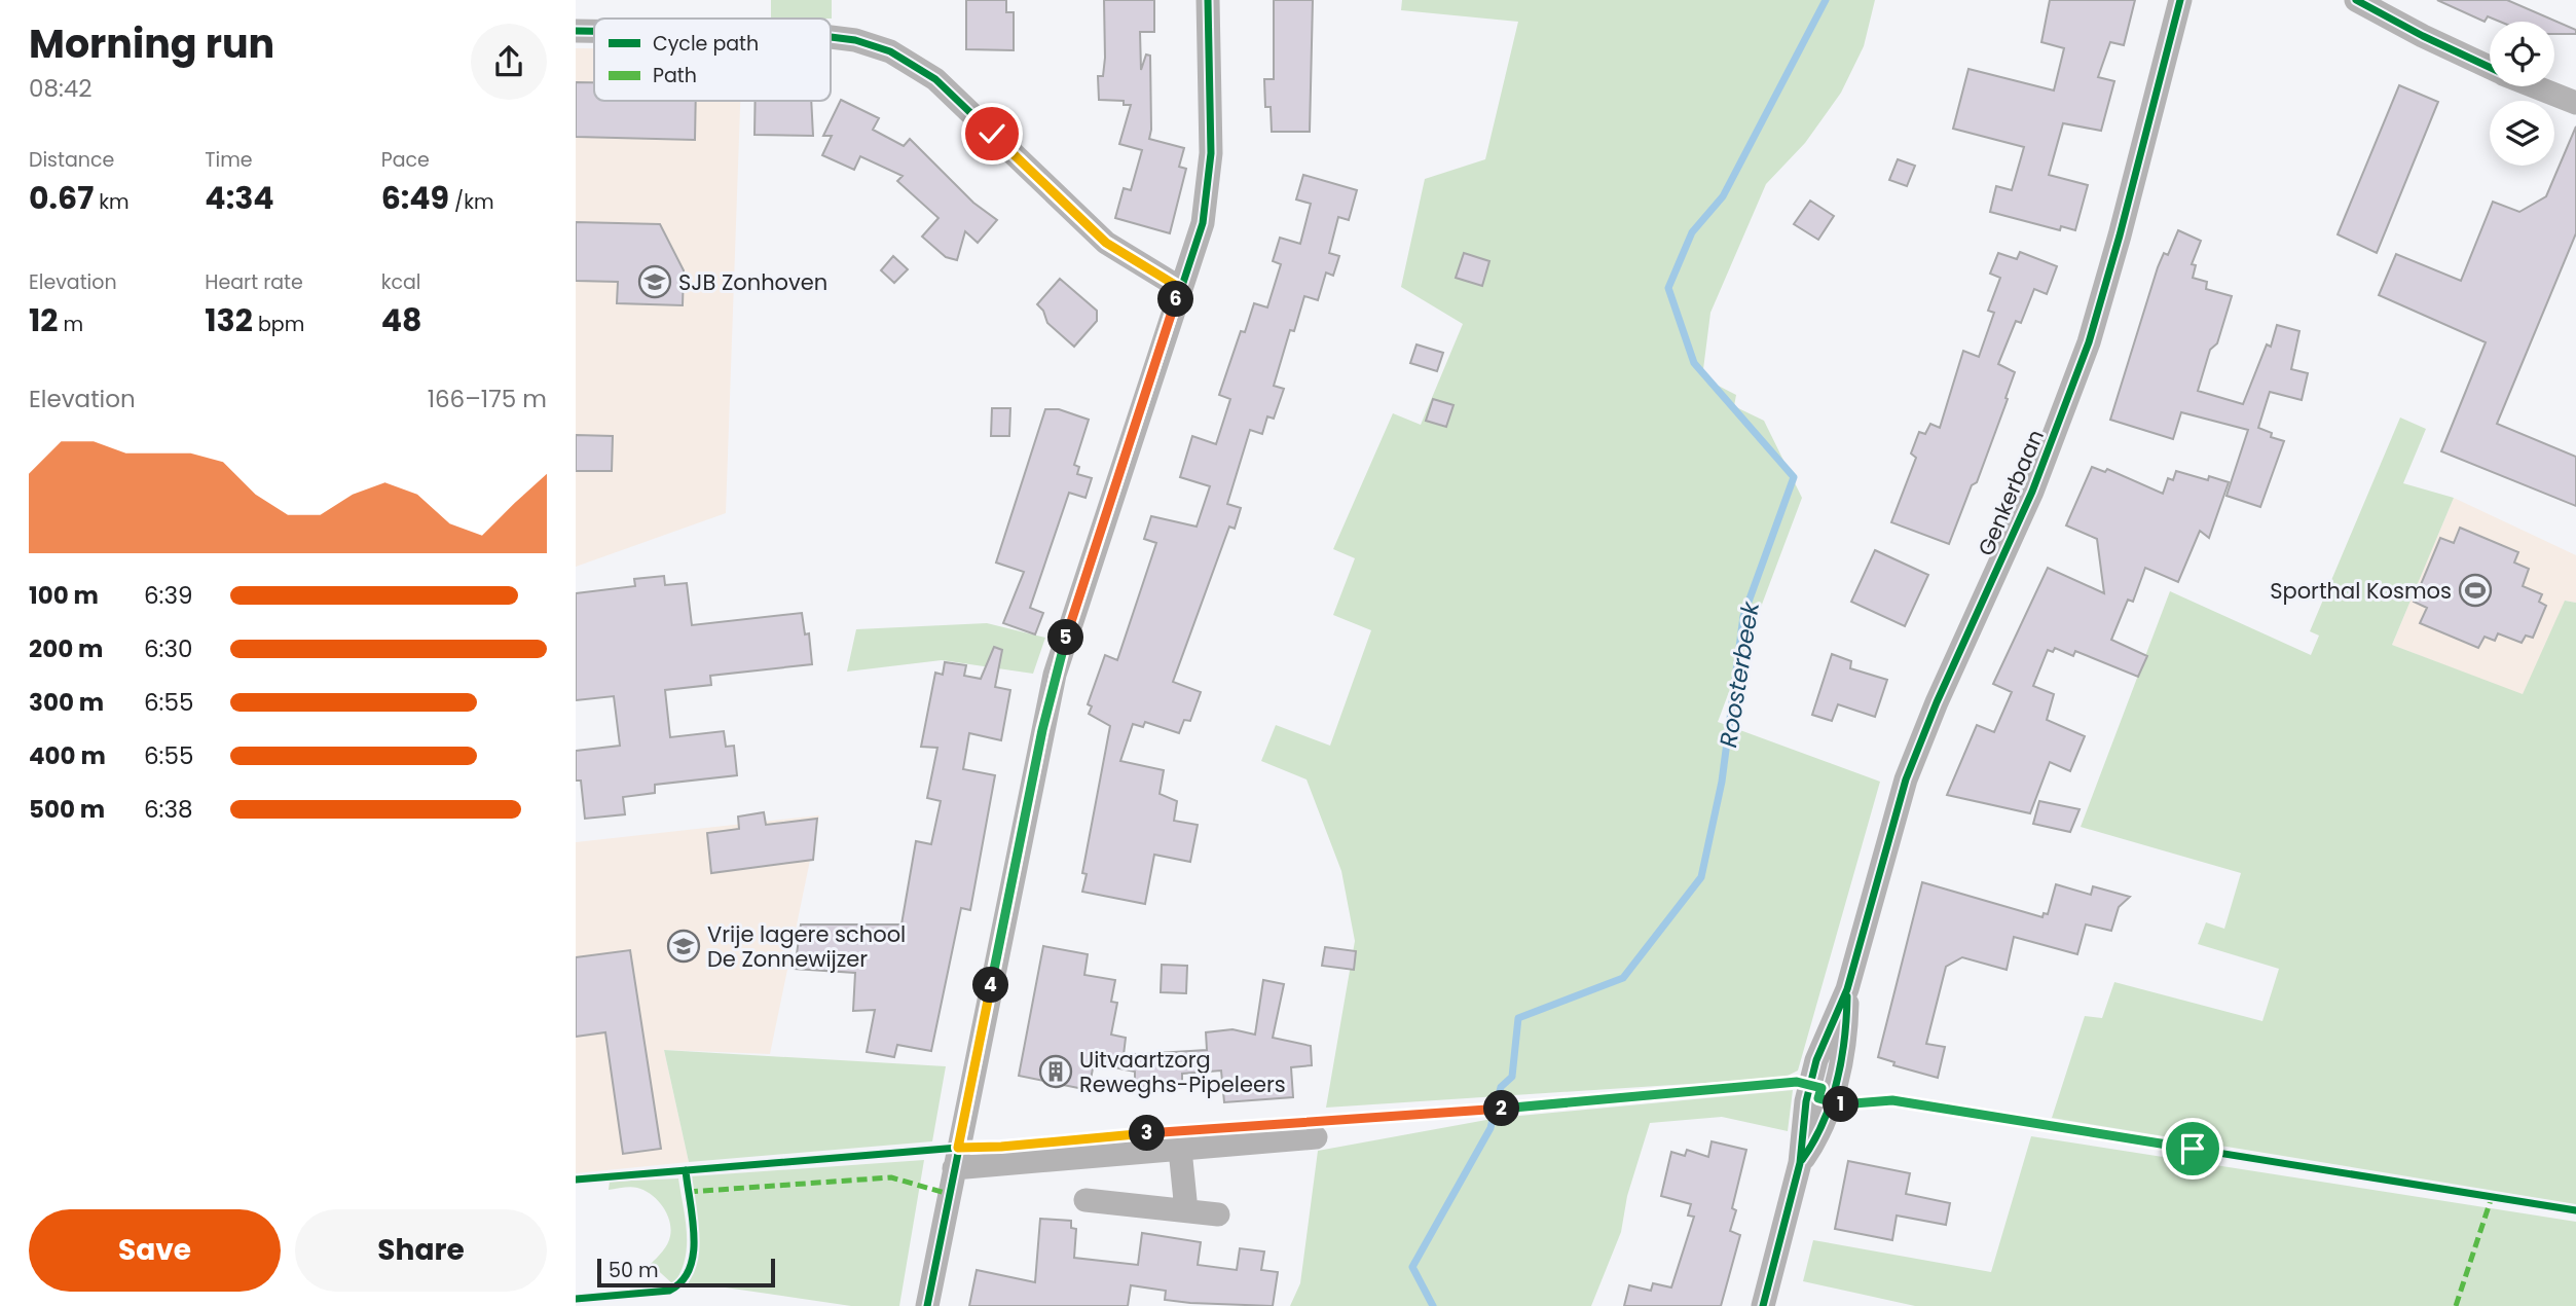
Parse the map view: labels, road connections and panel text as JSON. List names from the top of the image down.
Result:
{
  "streets": {
    "street": ["Genkerbaan"]
  },
  "water": ["Roosterbeek"],
  "places": {
    "school or university": ["SJB Zonhoven", "Vrije lagere school De Zonnewijzer"],
    "sports": ["Sporthal Kosmos"],
    "building": ["Uitvaartzorg Reweghs-Pipeleers"]
  },
  "legend": ["Cycle path", "Path"],
  "scale_bar": "50 m",
  "page": {
    "heading": ["Morning run", "08:42"],
    "stats": [
      ["Distance", "0.67 km"],
      ["Time", "4:34"],
      ["Pace", "6:49 /km"],
      ["Elevation", "12 m"],
      ["Heart rate", "132 bpm"],
      ["kcal", "48"]
    ],
    "pins": [
      "6",
      "5",
      "4",
      "1",
      "2",
      "3"
    ],
    "chart": ["Elevation", "166–175 m"],
    "list": [
      {
        "name": "100 m",
        "note": "6:39"
      },
      {
        "name": "200 m",
        "note": "6:30"
      },
      {
        "name": "300 m",
        "note": "6:55"
      },
      {
        "name": "400 m",
        "note": "6:55"
      },
      {
        "name": "500 m",
        "note": "6:38"
      }
    ],
    "buttons": ["Save", "Share"],
    "scale": "50 m"
  }
}
